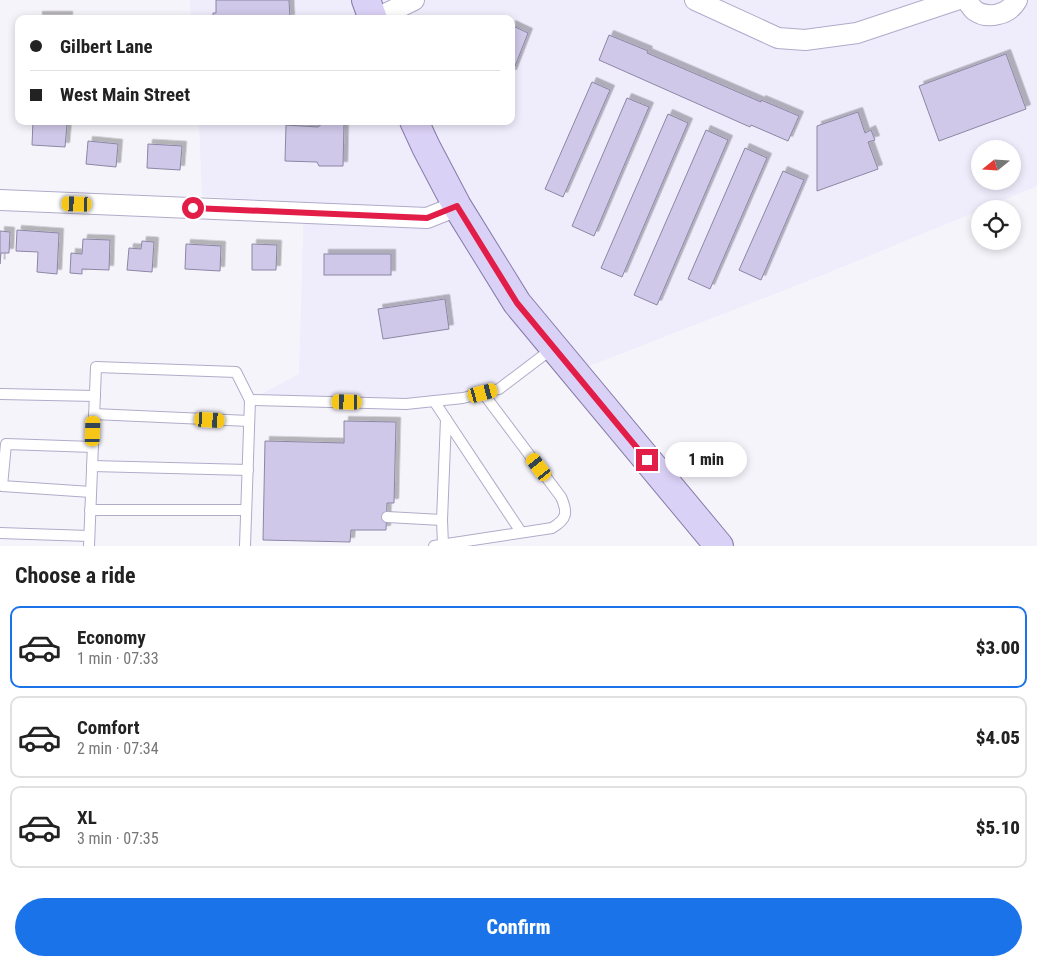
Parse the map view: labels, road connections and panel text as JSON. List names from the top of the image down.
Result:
{
  "north": "left",
  "page": {
    "banner": ["Gilbert Lane", "West Main Street"],
    "bubble": "1 min",
    "heading": "Choose a ride",
    "list": [
      {
        "name": "Economy",
        "note": "1 min · 07:33",
        "value": "$3.00"
      },
      {
        "name": "Comfort",
        "note": "2 min · 07:34",
        "value": "$4.05"
      },
      {
        "name": "XL",
        "note": "3 min · 07:35",
        "value": "$5.10"
      }
    ],
    "buttons": "Confirm"
  }
}
